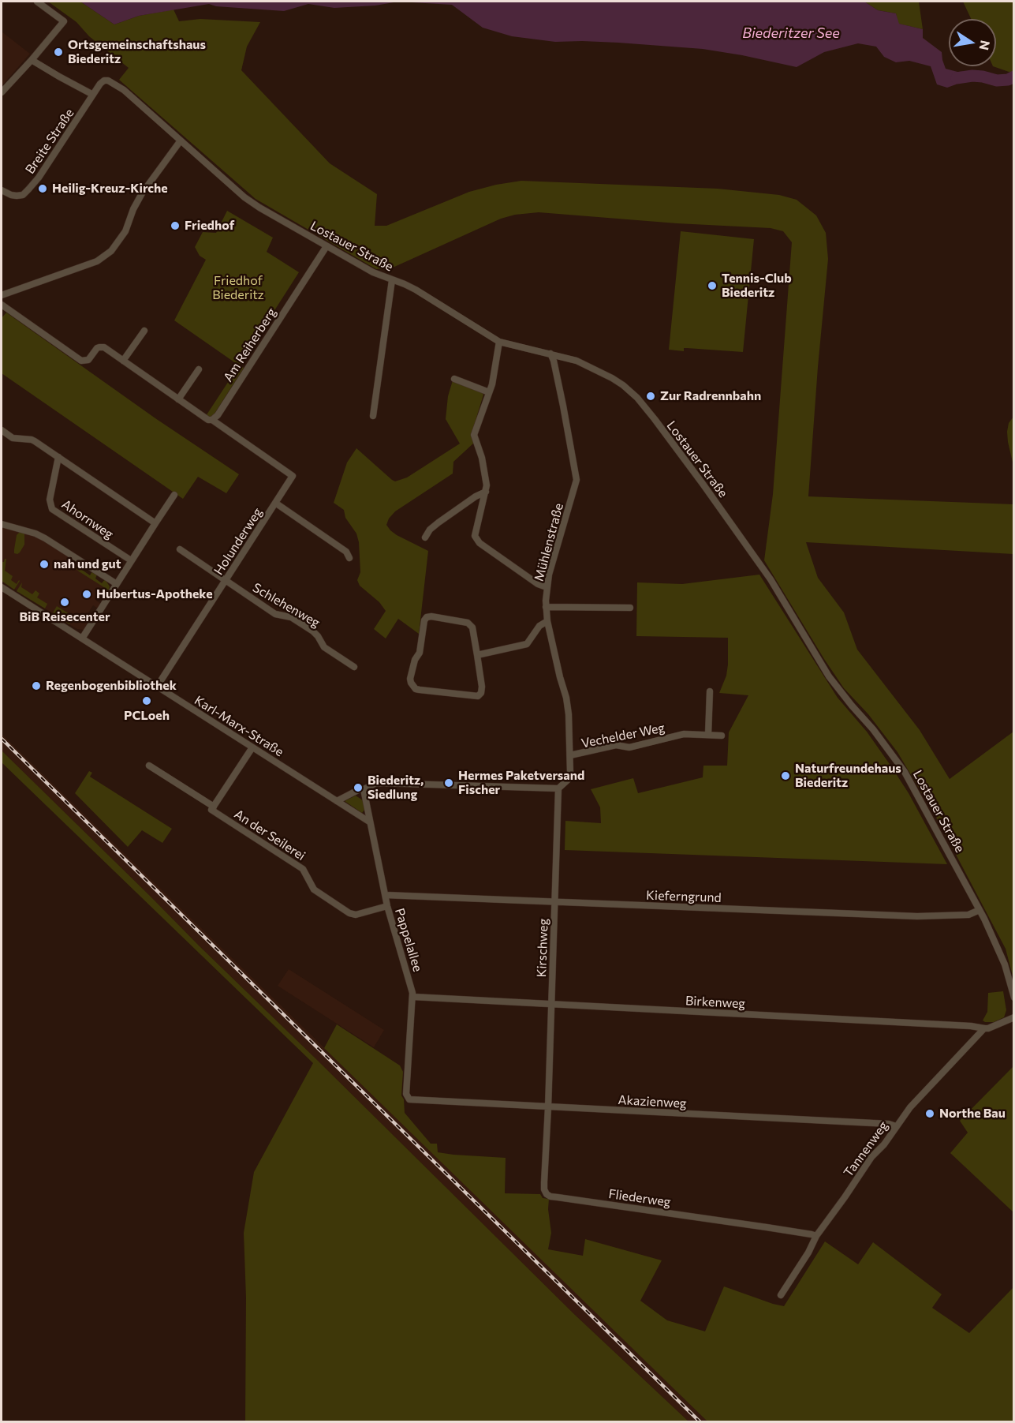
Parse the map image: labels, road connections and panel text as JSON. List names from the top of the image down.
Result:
{
  "streets": {
    "street": [
      "Breite Straße",
      "Lostauer Straße",
      "Am Reiherberg",
      "Ahornweg",
      "Holunderweg",
      "Mühlenstraße",
      "Schlehenweg",
      "Karl-Marx-Straße",
      "Vechelder Weg",
      "An der Seilerei",
      "Kieferngrund",
      "Pappelallee",
      "Kirschweg",
      "Birkenweg",
      "Akazienweg",
      "Tannenweg",
      "Fliederweg"
    ]
  },
  "crossings": [
    ["Breite Straße", "Lostauer Straße"],
    ["Lostauer Straße", "Am Reiherberg"],
    ["Lostauer Straße", "Mühlenstraße"],
    ["Lostauer Straße", "Kieferngrund"],
    ["Am Reiherberg", "Holunderweg"],
    ["Holunderweg", "Schlehenweg"],
    ["Holunderweg", "Karl-Marx-Straße"],
    ["Mühlenstraße", "Vechelder Weg"],
    ["Mühlenstraße", "Kirschweg"],
    ["Karl-Marx-Straße", "Pappelallee"],
    ["An der Seilerei", "Pappelallee"],
    ["Kieferngrund", "Pappelallee"],
    ["Kieferngrund", "Kirschweg"],
    ["Pappelallee", "Birkenweg"],
    ["Pappelallee", "Akazienweg"],
    ["Kirschweg", "Birkenweg"],
    ["Kirschweg", "Akazienweg"],
    ["Kirschweg", "Fliederweg"],
    ["Birkenweg", "Tannenweg"],
    ["Akazienweg", "Tannenweg"],
    ["Akazienweg", "Fliederweg"],
    ["Tannenweg", "Fliederweg"]
  ],
  "water": ["Biederitzer See"],
  "parks": ["Friedhof Biederitz"],
  "places": [
    "Ortsgemeinschaftshaus Biederitz",
    "Heilig-Kreuz-Kirche",
    "Friedhof",
    "Tennis-Club Biederitz",
    "Zur Radrennbahn",
    "nah und gut",
    "Hubertus-Apotheke",
    "BiB Reisecenter",
    "Regenbogenbibliothek",
    "PCLoeh",
    "Naturfreundehaus Biederitz",
    "Hermes Paketversand Fischer",
    "Biederitz, Siedlung",
    "Northe Bau"
  ],
  "north": "right"
}
